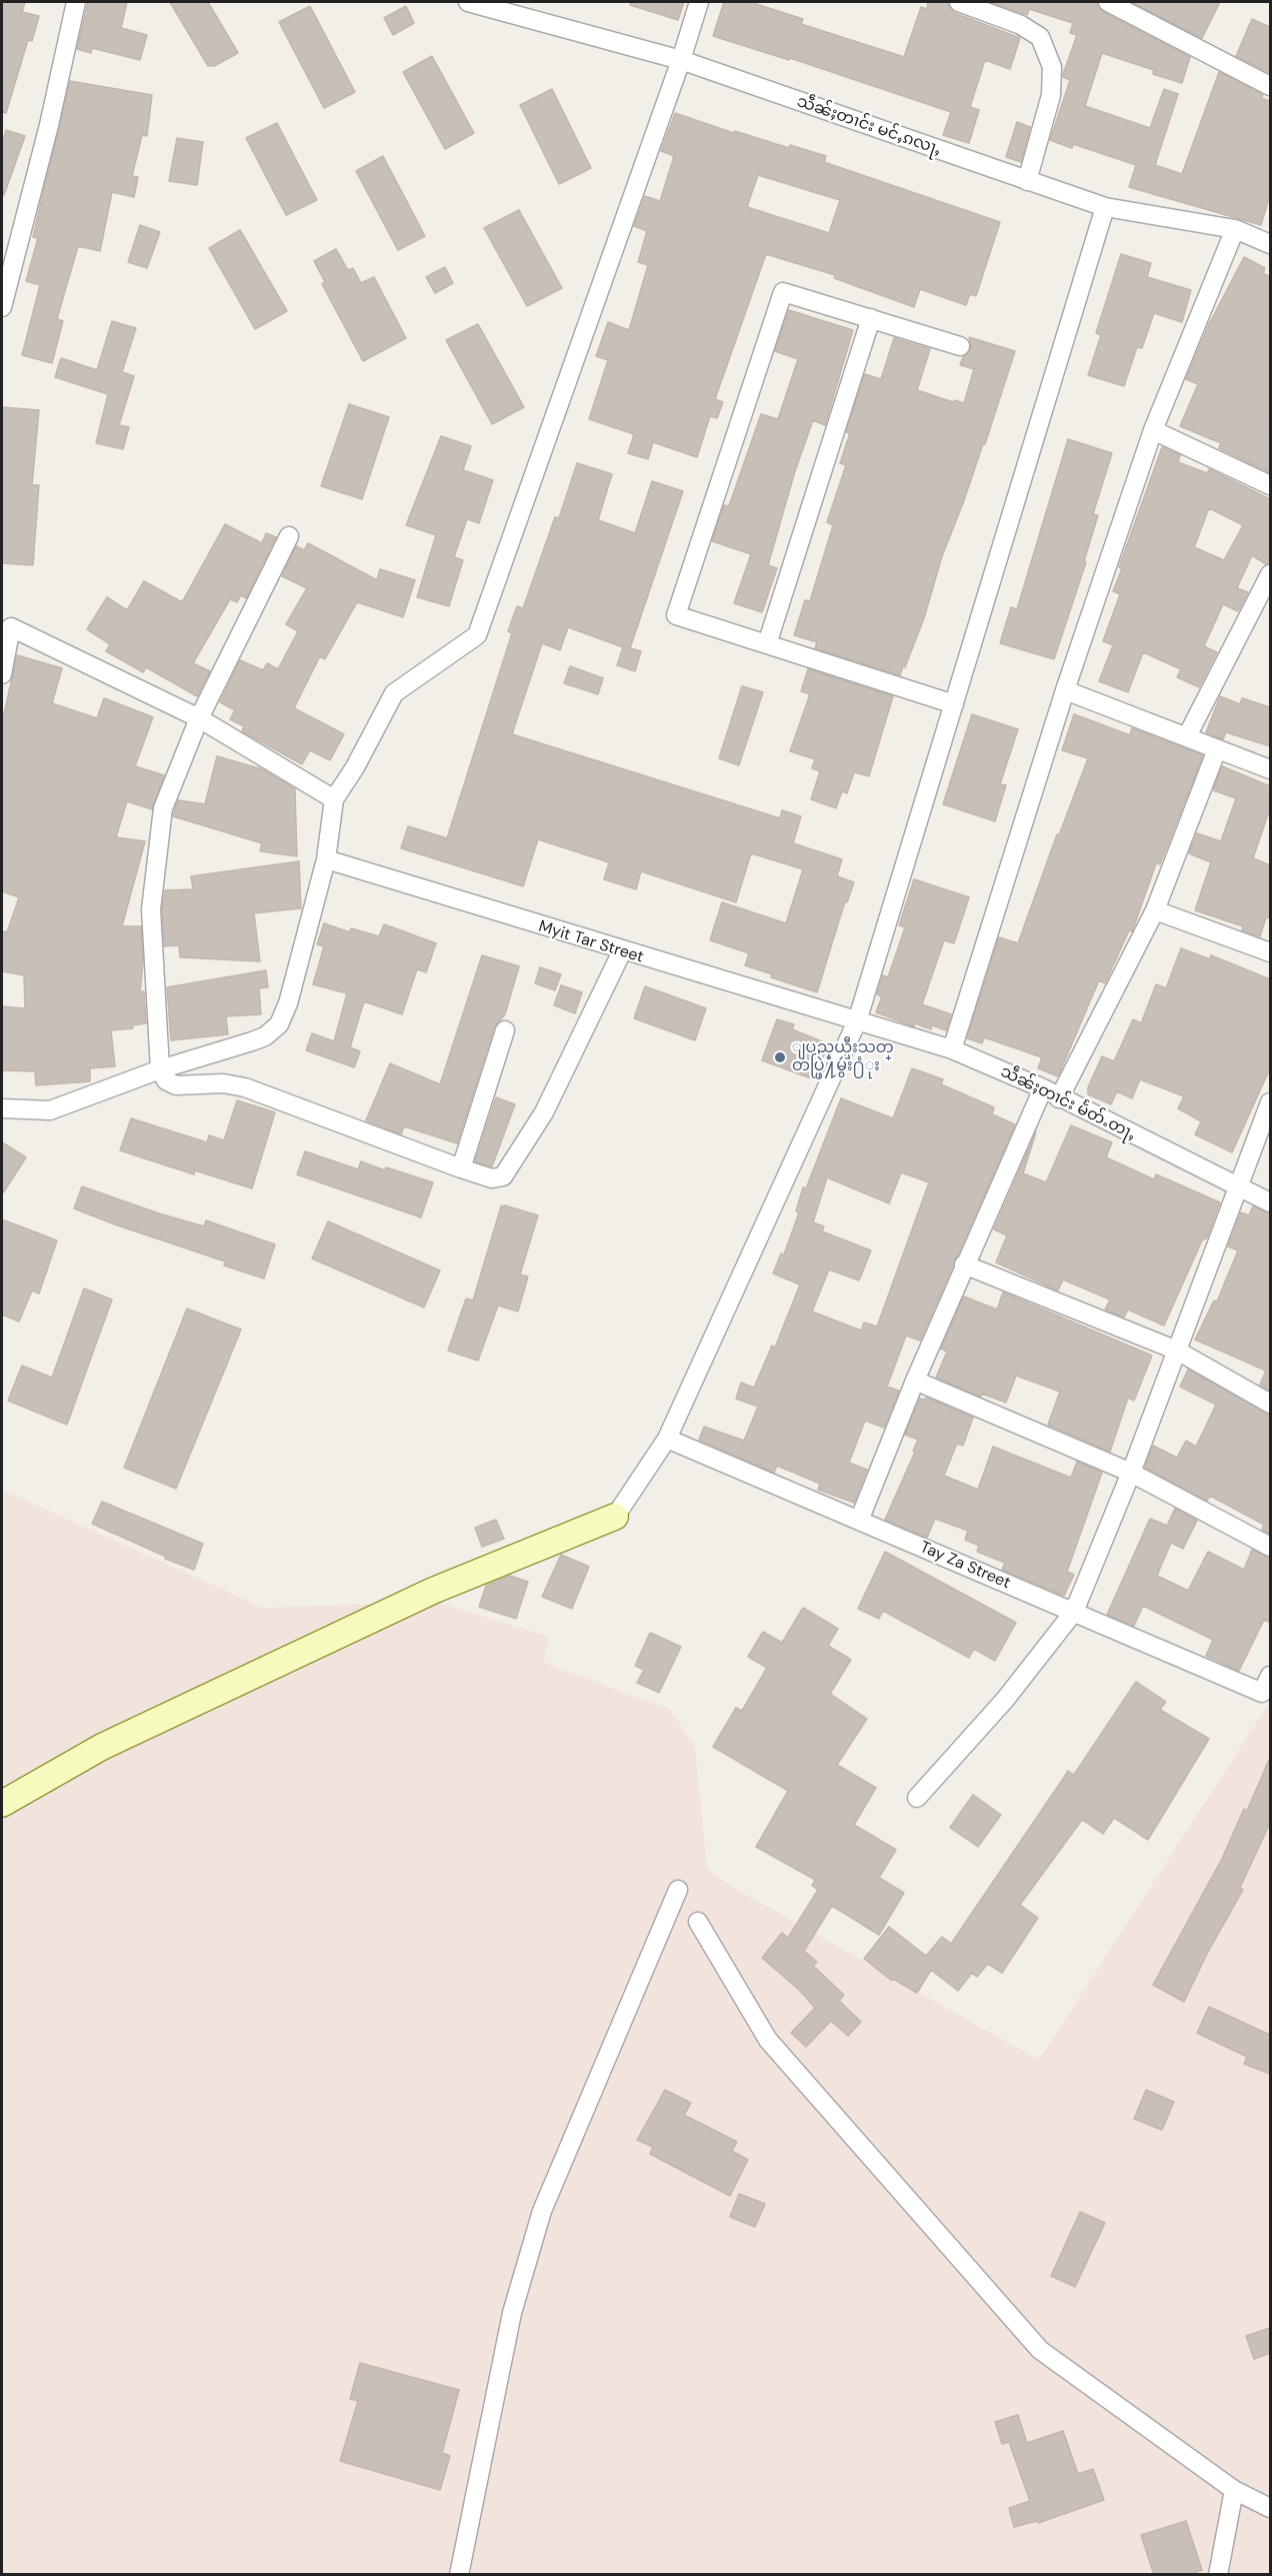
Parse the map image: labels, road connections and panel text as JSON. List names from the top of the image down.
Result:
{
  "streets": {
    "street": [
      "သဵၼ်ႈတၢင်း မင်ႇၵလႃႇ",
      "Myit Tar Street",
      "သဵၼ်ႈတၢင်း မႅတ်ႉတႃႇ",
      "Tay Za Street"
    ]
  },
  "crossings": [
    ["Myit Tar Street", "သဵၼ်ႈတၢင်း မႅတ်ႉတႃႇ"]
  ],
  "places": ["ျပည္နယ္မီးသတ္ တပ္ဖြဲ႔မွဴး႐ံုး"]
}
